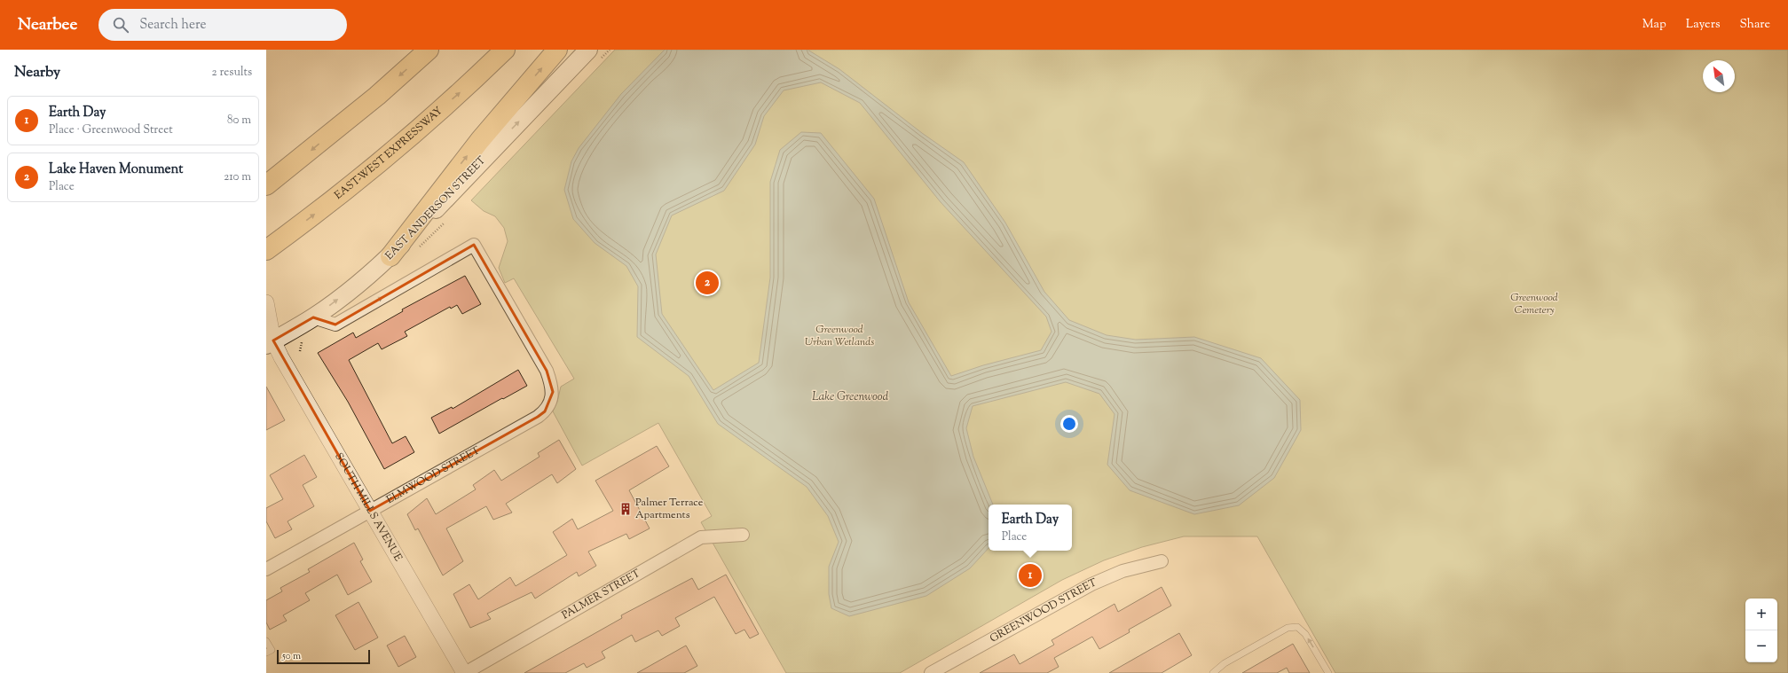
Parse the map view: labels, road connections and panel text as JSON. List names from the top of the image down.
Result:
{
  "streets": {
    "highway": ["EAST-WEST EXPRESSWAY"],
    "main road": ["EAST ANDERSON STREET"],
    "street": [
      "ELMWOOD STREET",
      "SOUTH MILLS AVENUE",
      "PALMER STREET",
      "GREENWOOD STREET"
    ]
  },
  "crossings": [
    ["EAST ANDERSON STREET", "ELMWOOD STREET"],
    ["EAST ANDERSON STREET", "SOUTH MILLS AVENUE"],
    ["ELMWOOD STREET", "SOUTH MILLS AVENUE"],
    ["SOUTH MILLS AVENUE", "PALMER STREET"]
  ],
  "one_way": ["EAST ANDERSON STREET"],
  "water": ["Lake Greenwood"],
  "parks": ["Greenwood Cemetery", "Greenwood Urban Wetlands"],
  "places": {
    "building": ["Palmer Terrace Apartments"]
  },
  "scale_bar": "50 m",
  "north": "top left",
  "page": {
    "header": "Nearbee",
    "search": "Search here",
    "nav": ["Map", "Layers", "Share"],
    "heading": ["Nearby", "2 results"],
    "list": [
      {
        "mark": "1",
        "name": "Earth Day",
        "note": "Place · Greenwood Street",
        "value": "80 m"
      },
      {
        "mark": "2",
        "name": "Lake Haven Monument",
        "note": "Place",
        "value": "210 m"
      }
    ],
    "pins": ["2", "1"],
    "popup": ["Earth Day", "Place"],
    "map_buttons": ["+", "−"],
    "scale": "50 m"
  }
}
